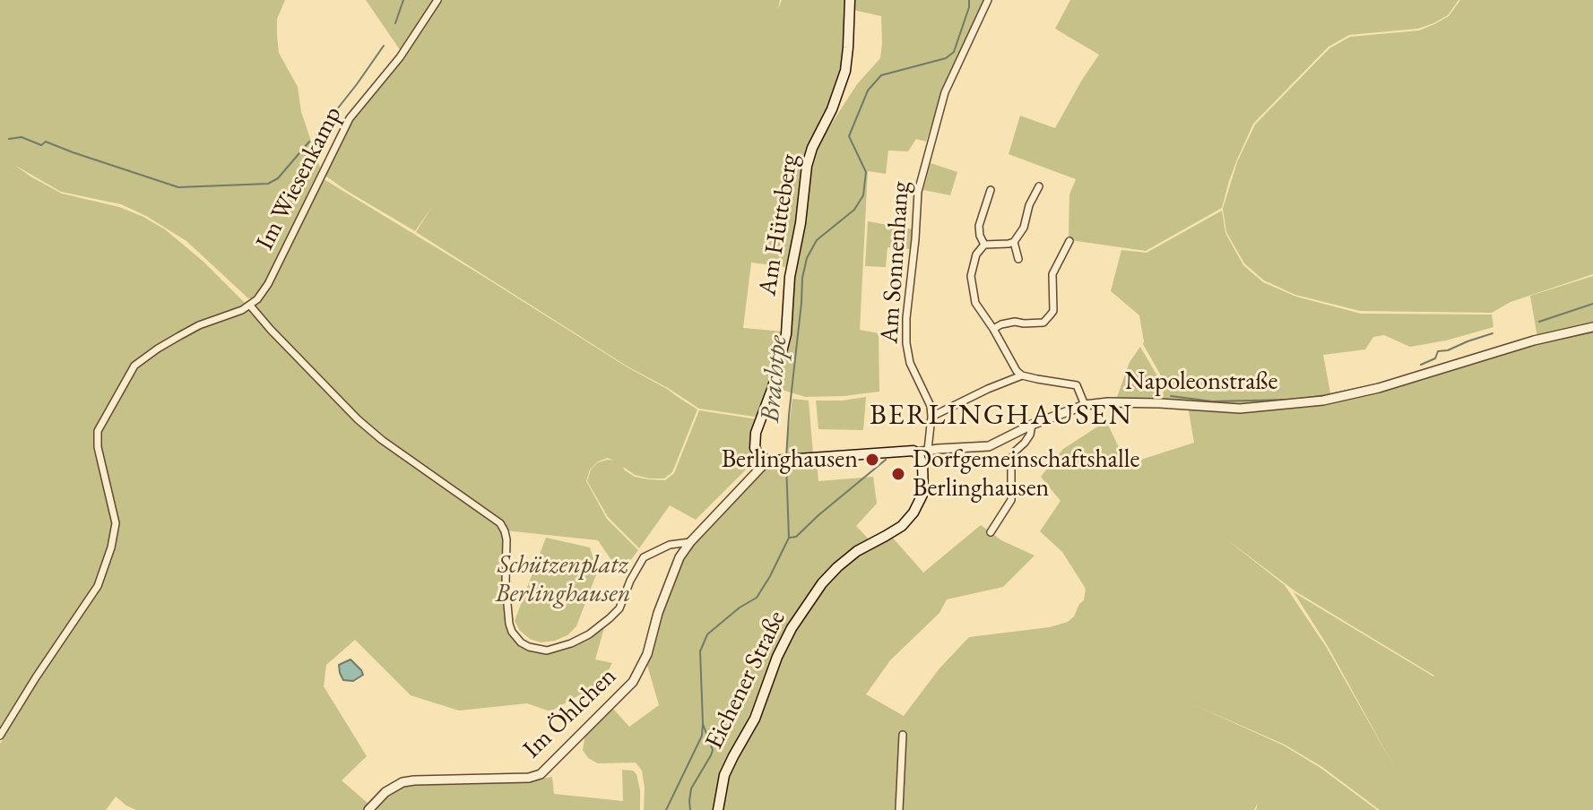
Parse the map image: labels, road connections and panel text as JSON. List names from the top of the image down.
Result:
{
  "streets": {
    "main road": ["Am Hütteberg", "Napoleonstraße", "Eichener Straße"],
    "street": ["Im Wiesenkamp", "Am Sonnenhang", "Im Öhlchen"]
  },
  "crossings": [
    ["Am Hütteberg", "Napoleonstraße"],
    ["Am Hütteberg", "Im Öhlchen"],
    ["Am Sonnenhang", "Napoleonstraße"],
    ["Napoleonstraße", "Eichener Straße"],
    ["Napoleonstraße", "Im Öhlchen"]
  ],
  "districts": ["BERLINGHAUSEN"],
  "water": ["Brachtpe"],
  "parks": ["Schützenplatz Berlinghausen"],
  "places": ["Berlinghausen", "Dorfgemeinschaftshalle Berlinghausen"]
}
